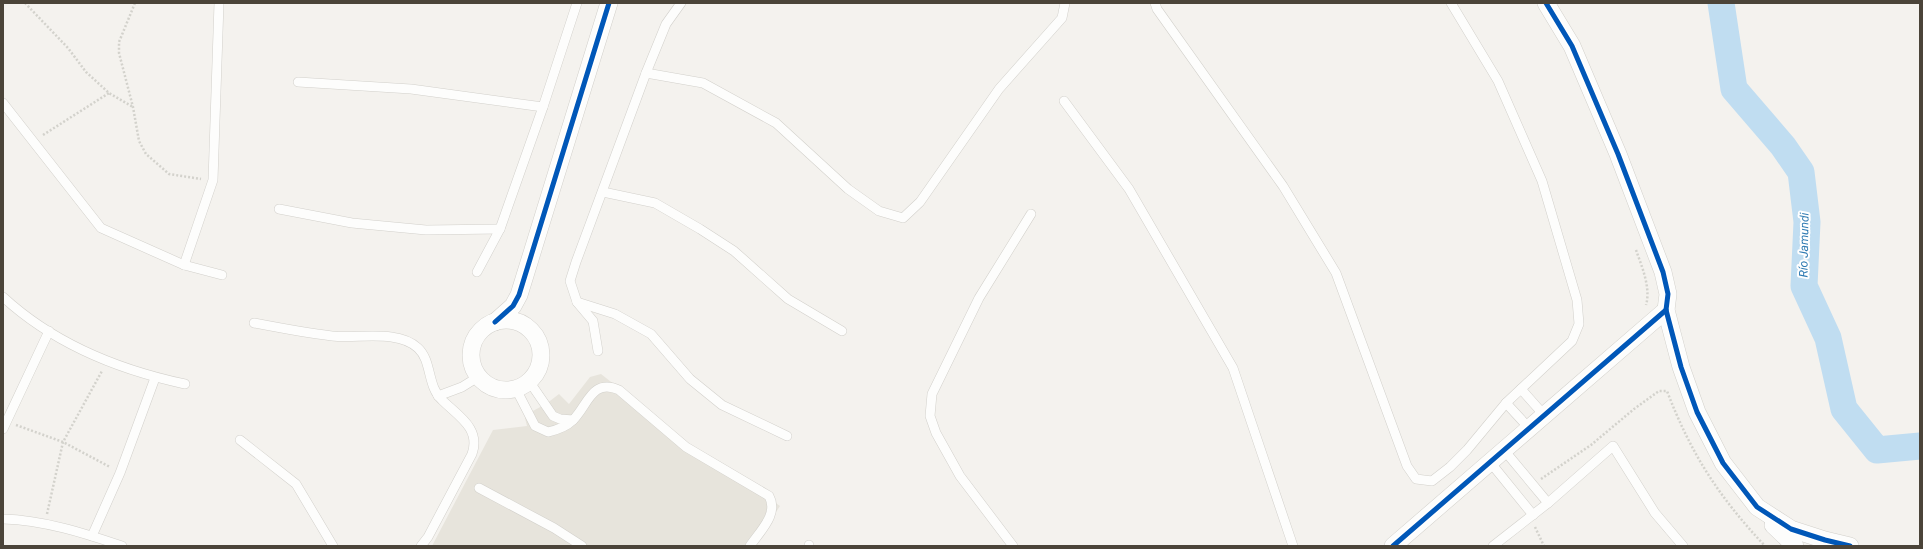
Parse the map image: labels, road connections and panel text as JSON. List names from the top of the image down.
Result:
{
  "water": ["Río Jamundi"]
}
